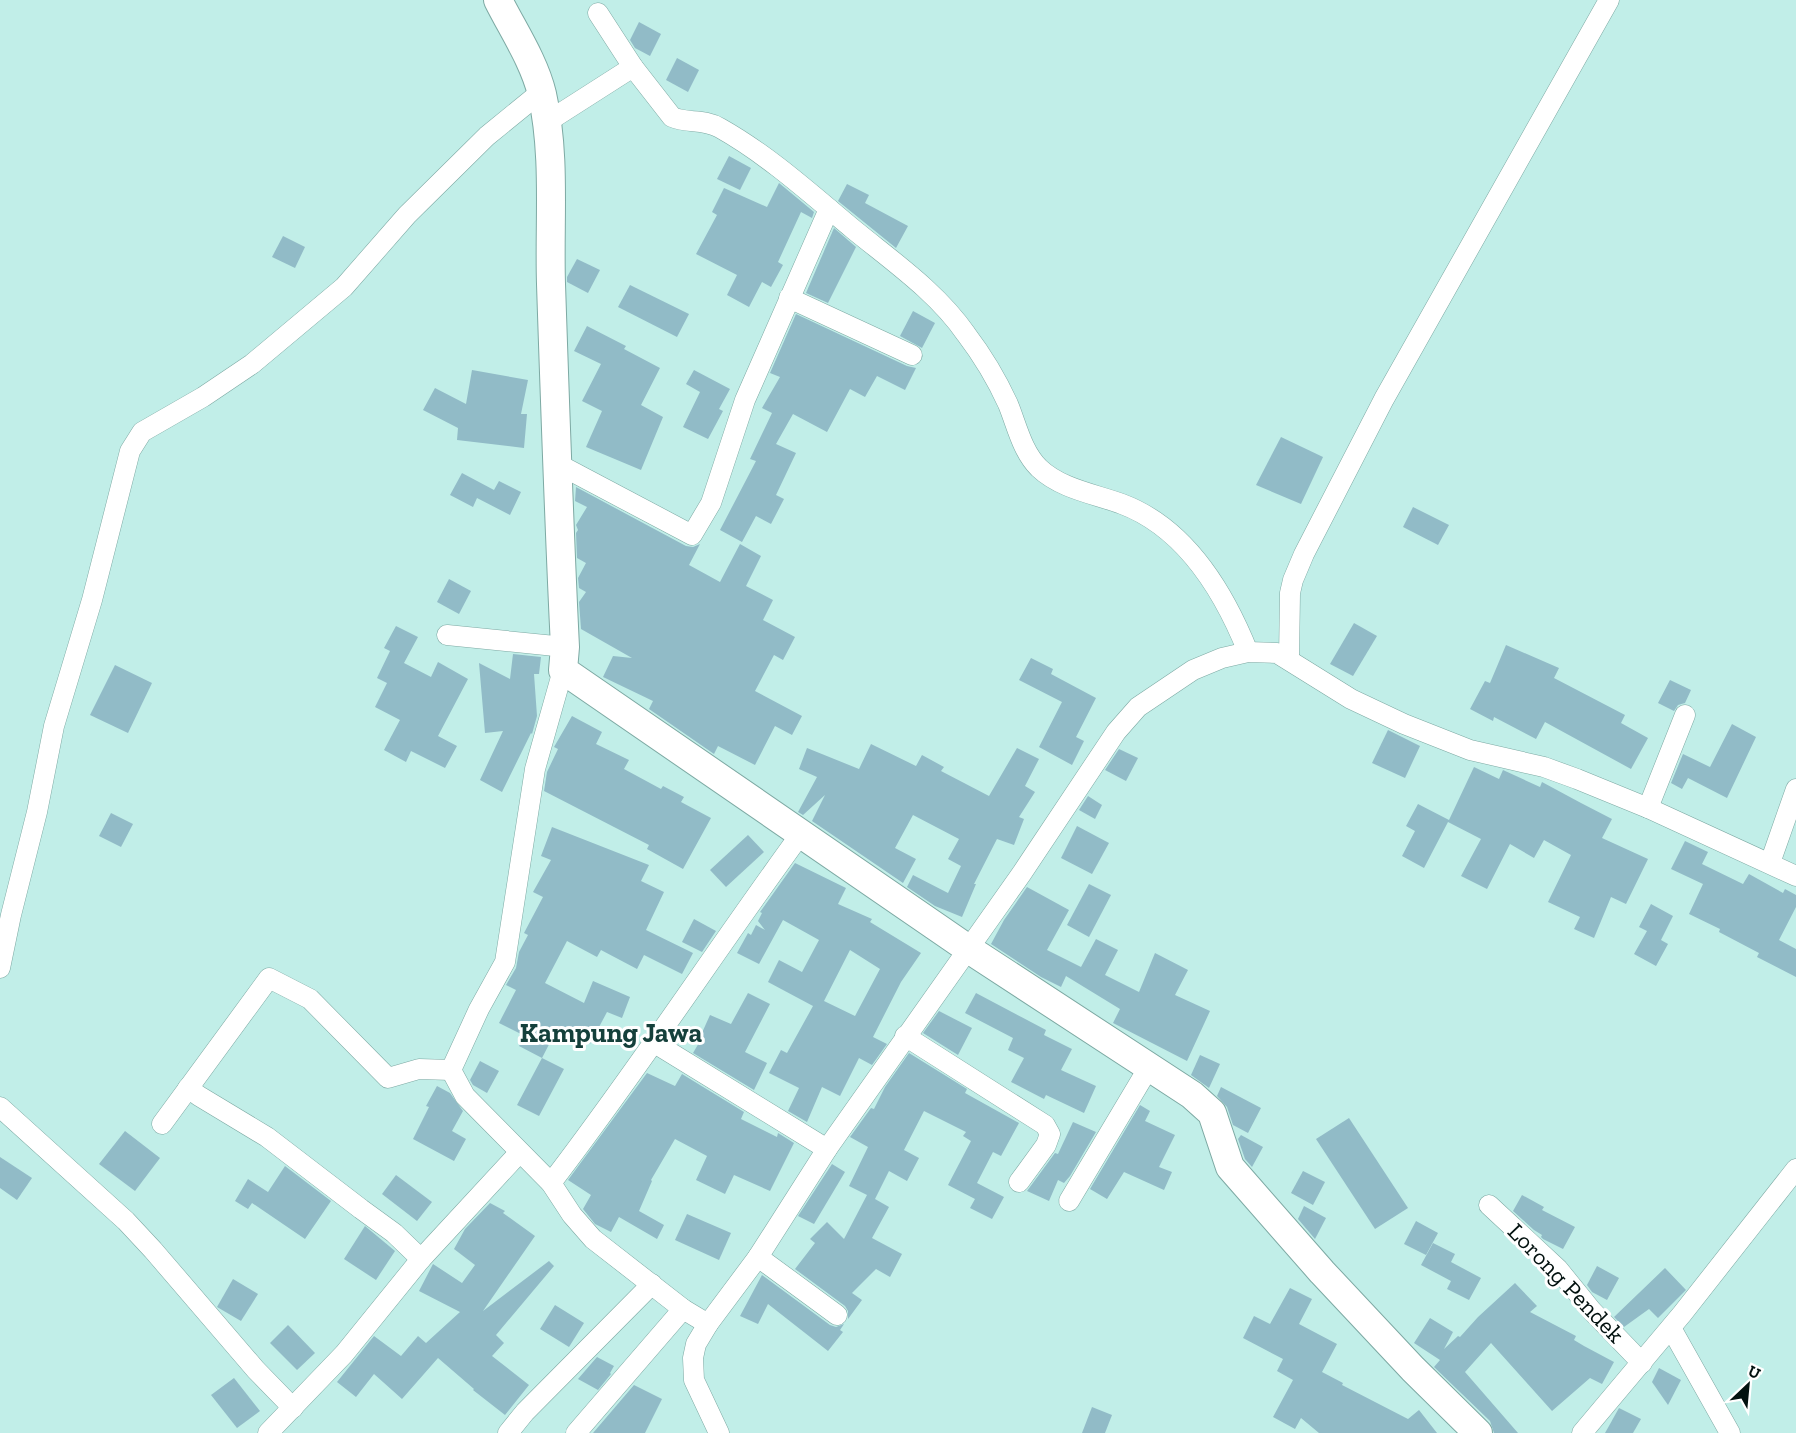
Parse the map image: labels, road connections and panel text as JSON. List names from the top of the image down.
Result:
{
  "streets": {
    "street": ["Lorong Pendek"]
  },
  "districts": ["Kampung Jawa"],
  "north": "top right"
}
